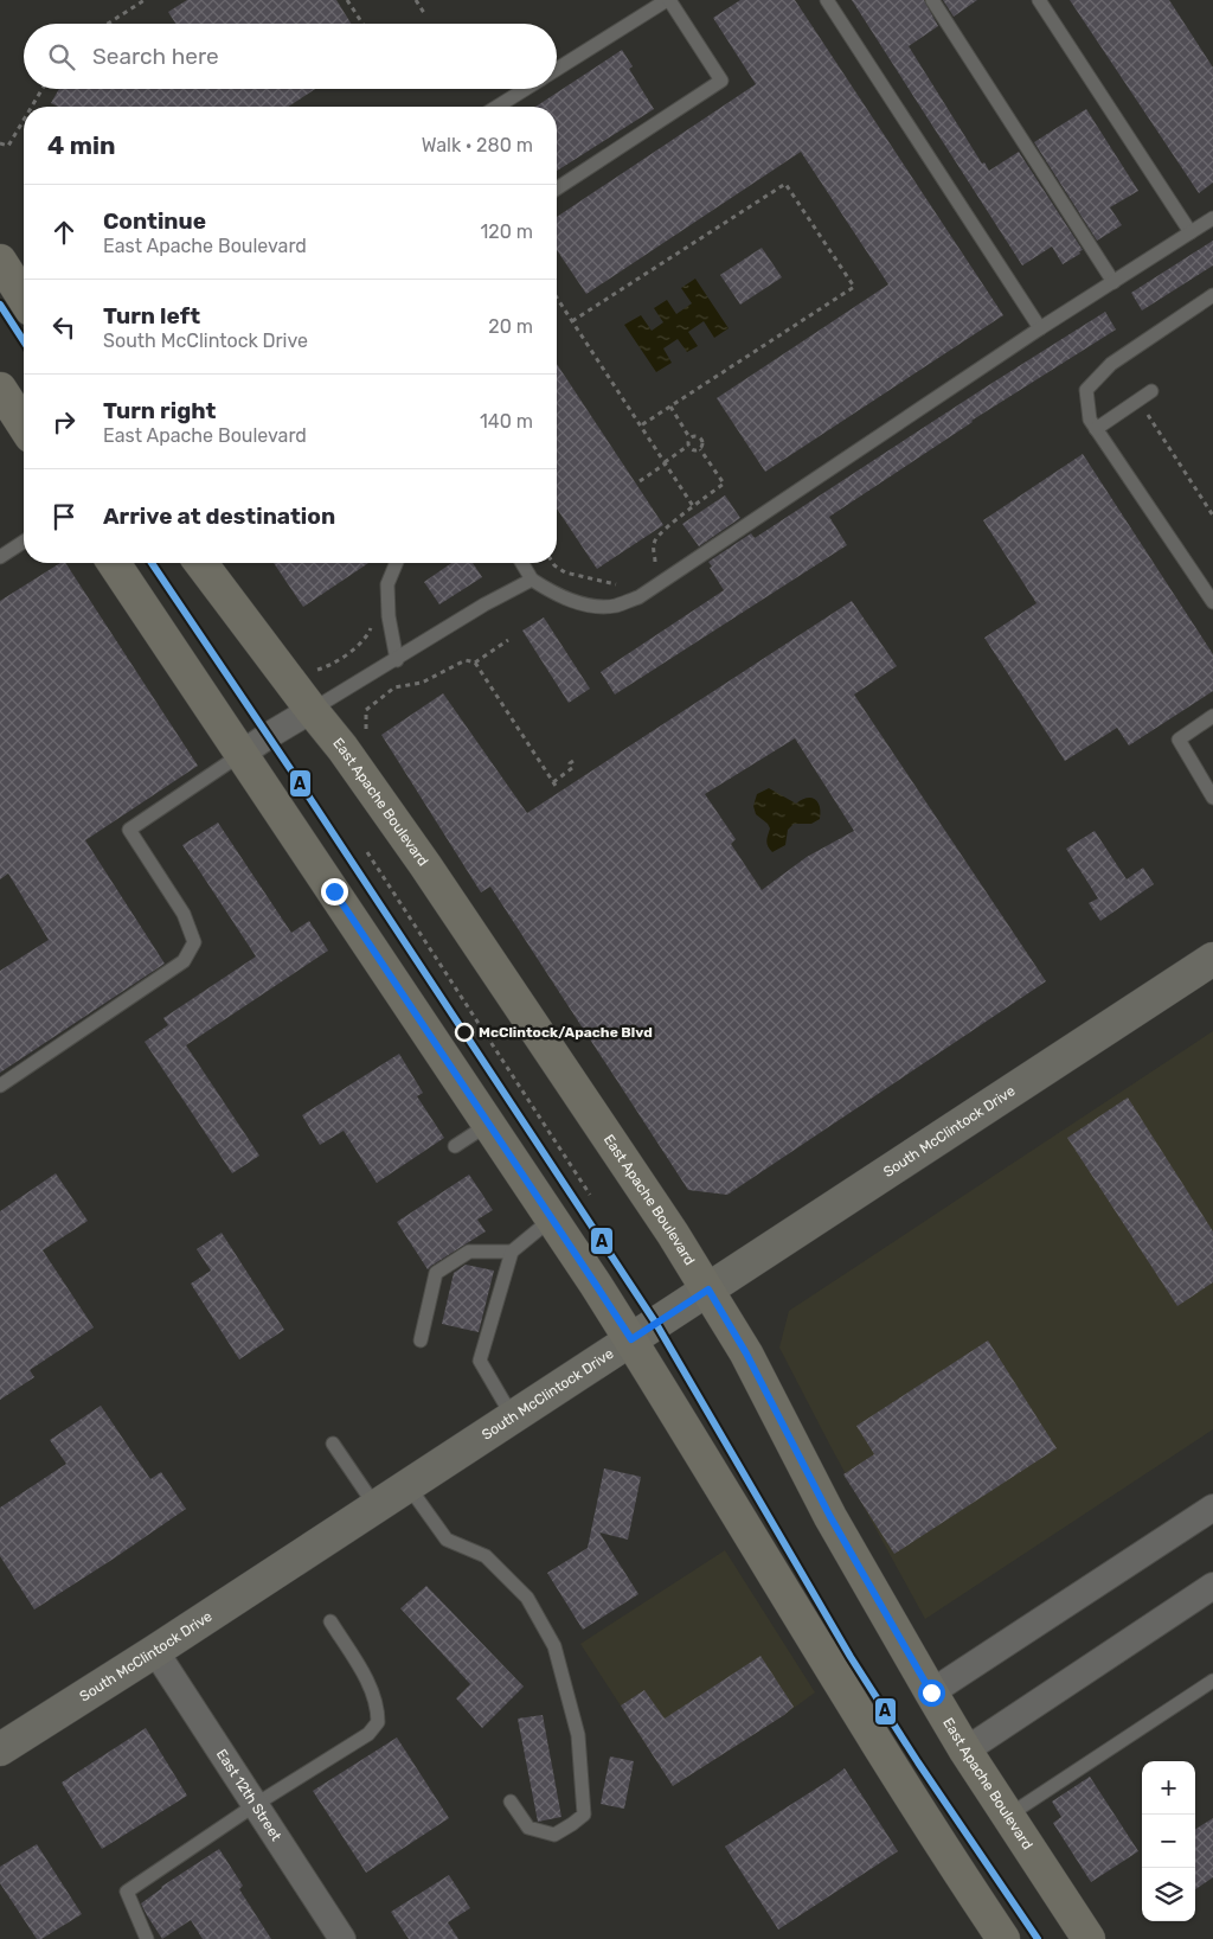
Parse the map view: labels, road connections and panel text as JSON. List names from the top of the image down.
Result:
{
  "streets": {
    "main road": ["East Apache Boulevard", "South McClintock Drive"],
    "street": ["East 12th Street"]
  },
  "crossings": [
    ["East Apache Boulevard", "South McClintock Drive"],
    ["South McClintock Drive", "East 12th Street"]
  ],
  "places": ["McClintock/Apache Blvd"],
  "lines": ["transit line A"],
  "page": {
    "search": "Search here",
    "heading": ["4 min", "Walk · 280 m"],
    "list": [
      ["Continue", "East Apache Boulevard", "120 m"],
      ["Turn left", "South McClintock Drive", "20 m"],
      ["Turn right", "East Apache Boulevard", "140 m"],
      "Arrive at destination"
    ],
    "map_buttons": ["+", "−"]
  }
}
